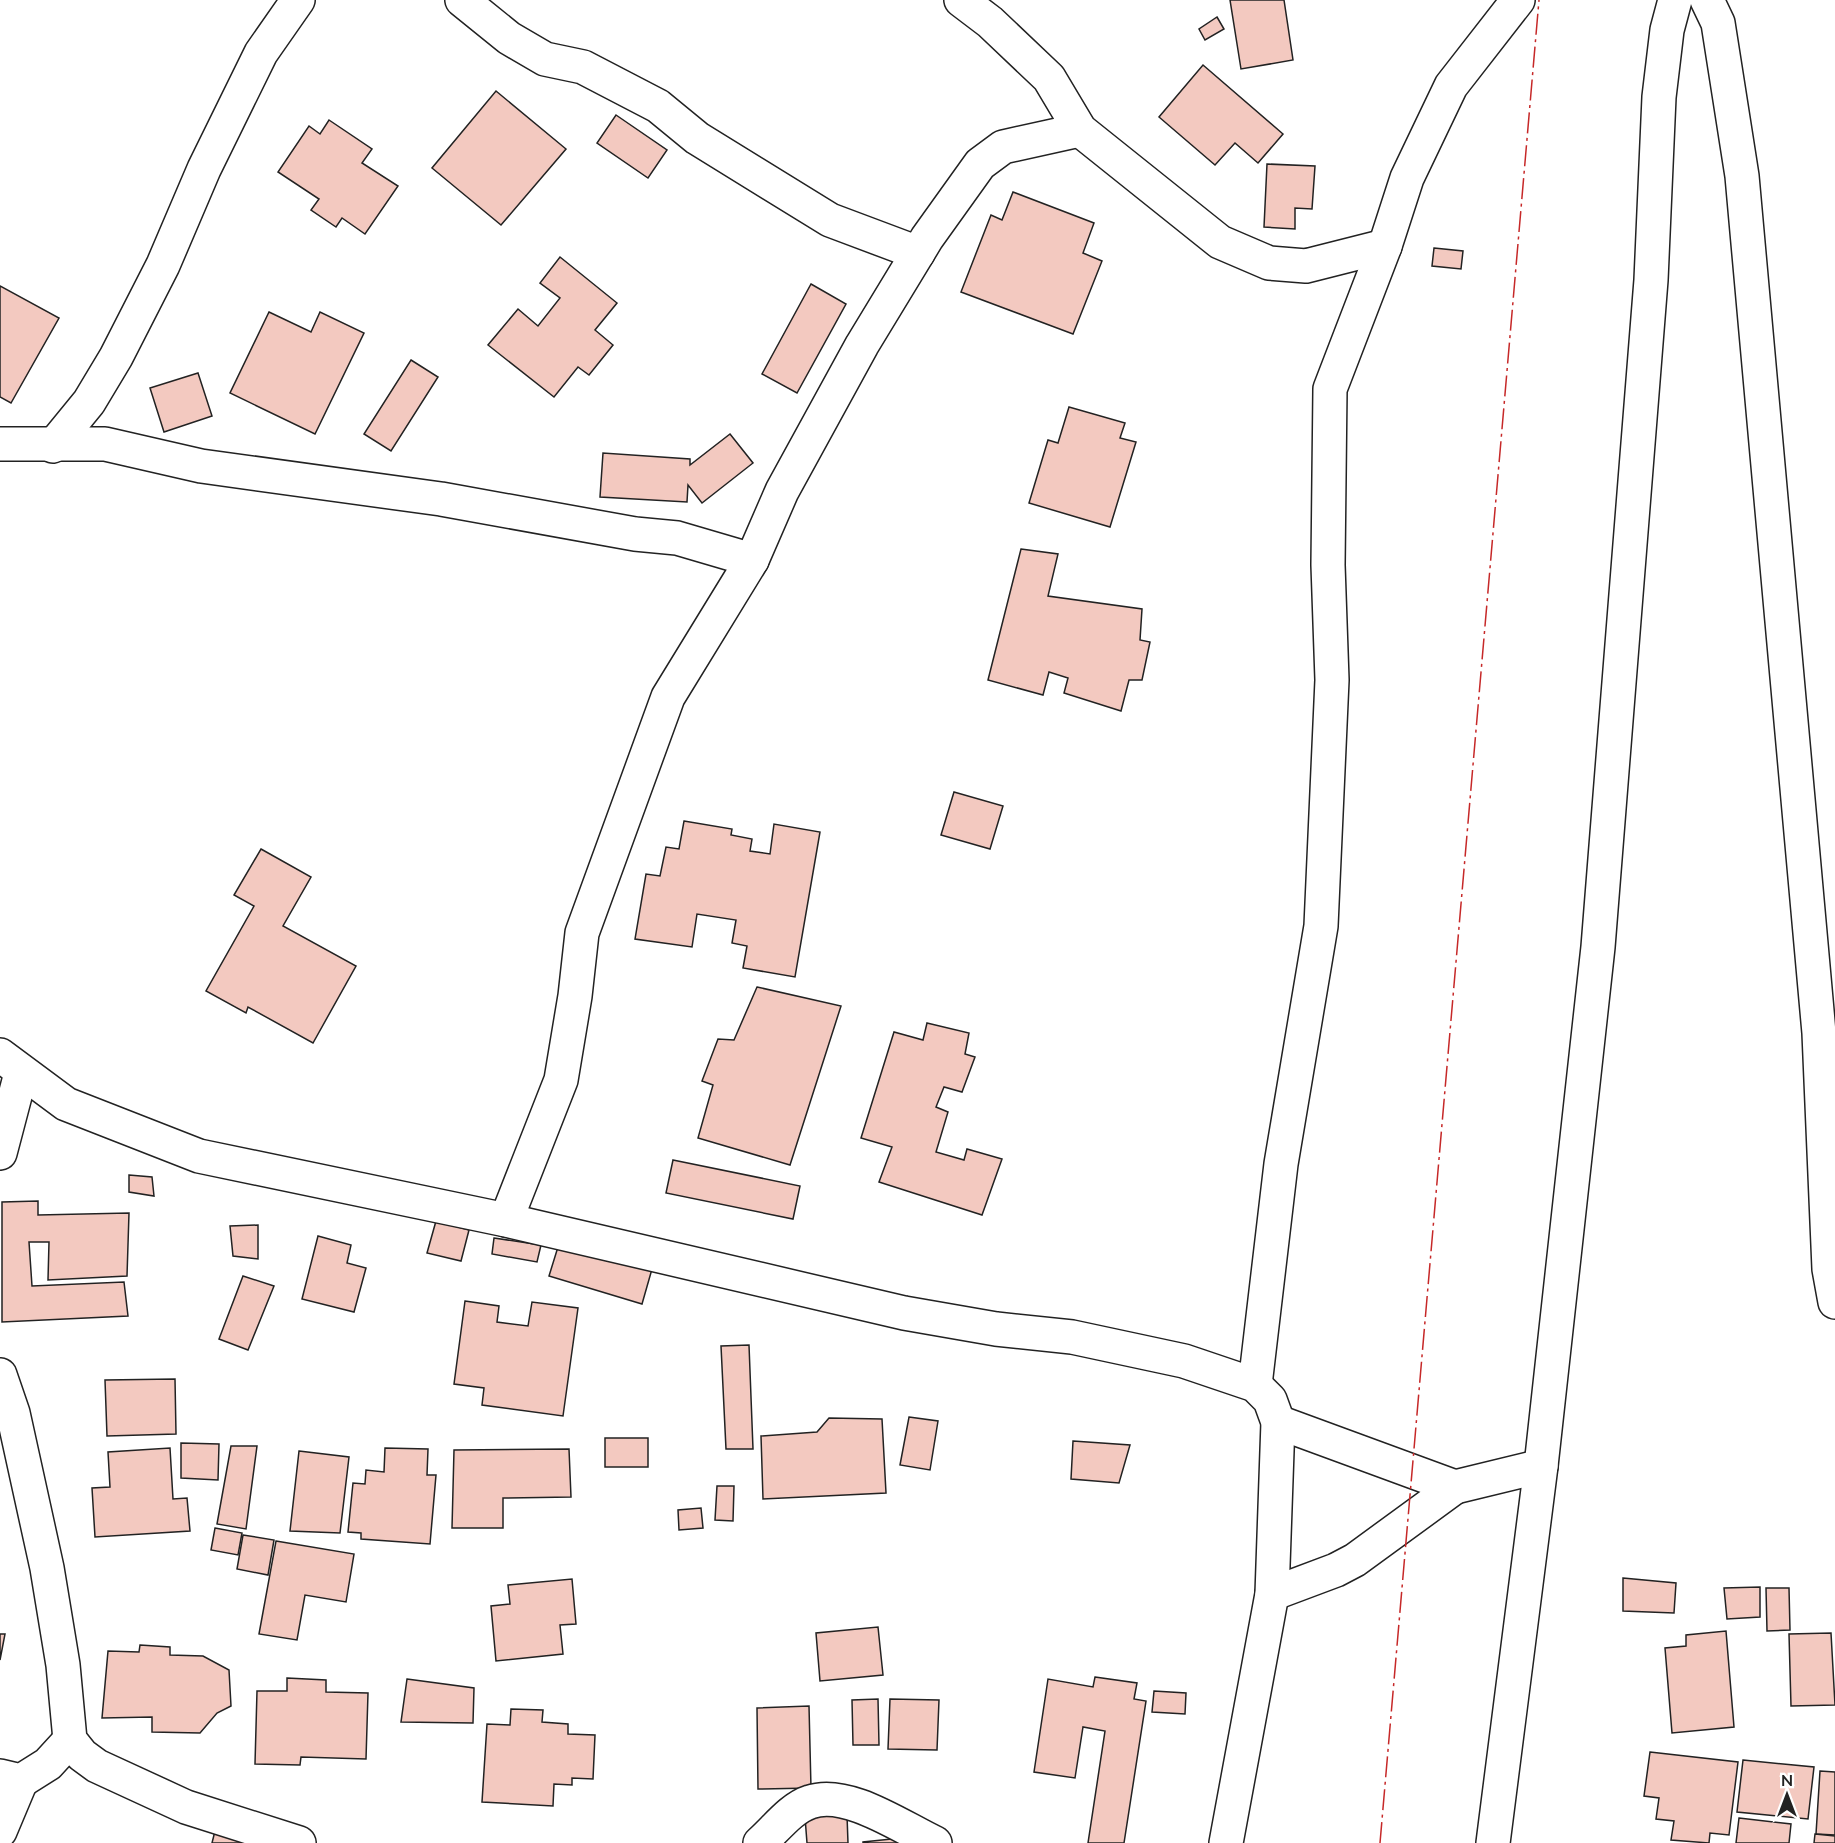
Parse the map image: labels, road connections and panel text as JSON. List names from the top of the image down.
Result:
{
  "north": "top"
}
